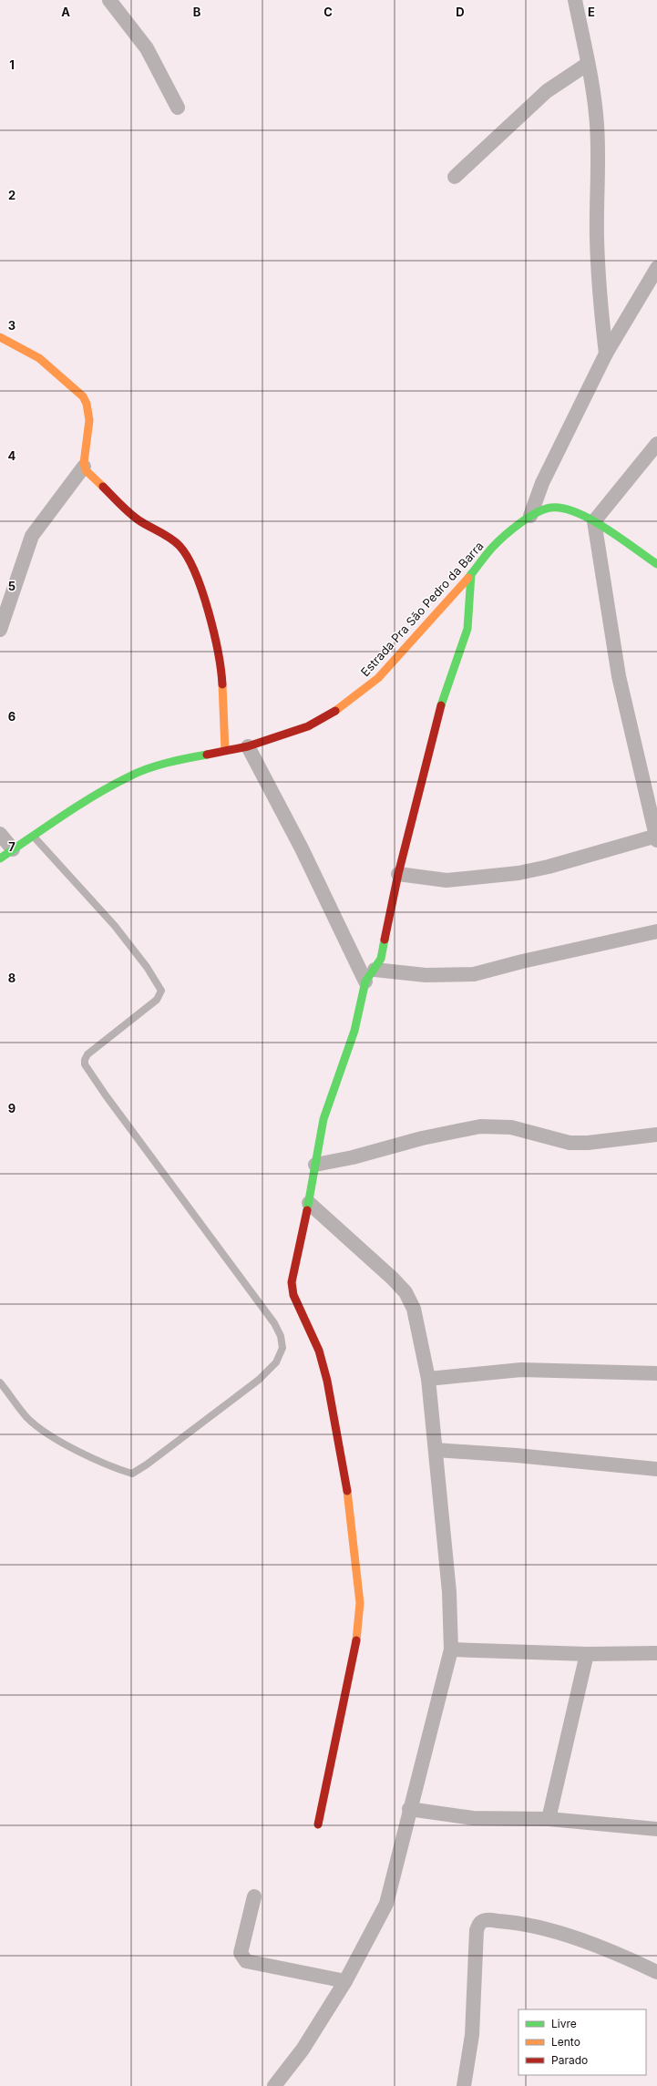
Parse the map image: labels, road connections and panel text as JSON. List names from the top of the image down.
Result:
{
  "streets": {
    "street": ["Estrada Pra São Pedro da Barra"]
  },
  "legend": ["Livre", "Lento", "Parado"],
  "grid": {
    "columns": [
      "A",
      "B",
      "C",
      "D",
      "E"
    ],
    "rows": [
      "1",
      "2",
      "3",
      "4",
      "5",
      "6",
      "7",
      "8",
      "9"
    ]
  }
}
